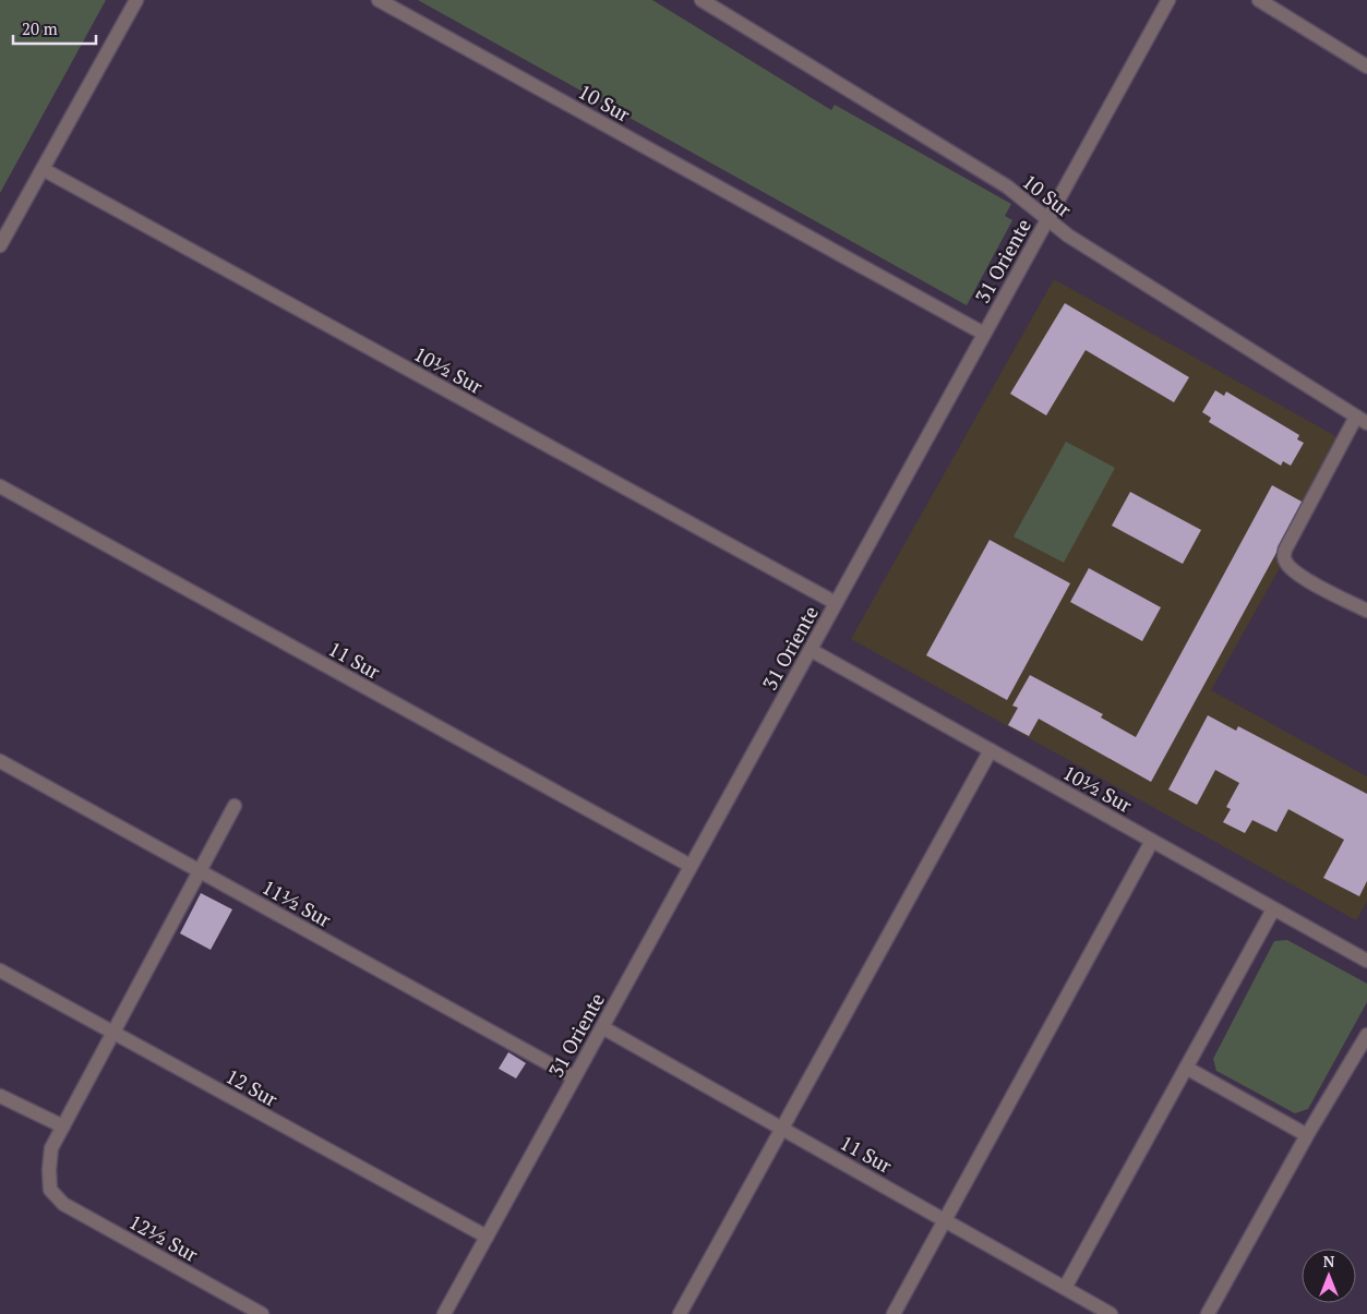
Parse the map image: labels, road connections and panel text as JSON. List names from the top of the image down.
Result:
{
  "streets": {
    "street": [
      "10 Sur",
      "31 Oriente",
      "10½ Sur",
      "11 Sur",
      "11½ Sur",
      "12 Sur",
      "12½ Sur"
    ]
  },
  "crossings": [
    ["10 Sur", "31 Oriente"],
    ["31 Oriente", "10½ Sur"],
    ["31 Oriente", "11 Sur"],
    ["31 Oriente", "11½ Sur"],
    ["31 Oriente", "12 Sur"]
  ],
  "scale_bar": "20 m",
  "north": "top"
}
